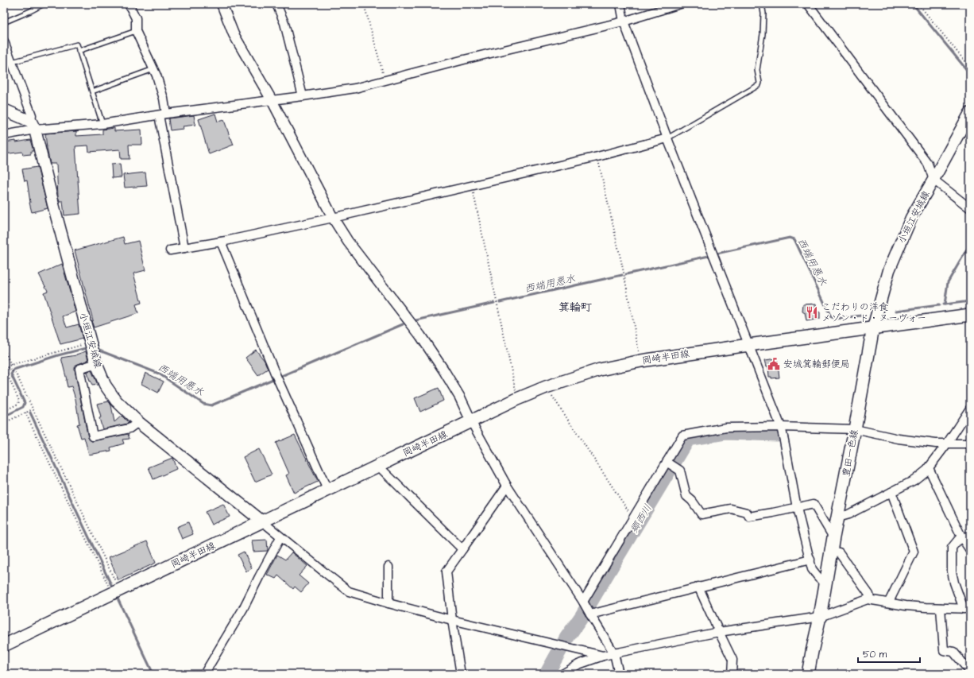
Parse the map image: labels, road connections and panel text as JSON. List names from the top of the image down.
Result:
{
  "streets": {
    "main road": ["小垣江安城線", "岡崎半田線", "豊田一色線"]
  },
  "crossings": [
    ["小垣江安城線", "岡崎半田線"],
    ["小垣江安城線", "豊田一色線"],
    ["岡崎半田線", "豊田一色線"]
  ],
  "districts": ["箕輪町"],
  "water": ["西端用悪水", "郷西川"],
  "places": {
    "restaurant": ["こだわりの洋食 メゾン・ド・ヌーヴォー"],
    "public building": ["安城箕輪郵便局"]
  },
  "scale_bar": "50 m"
}
